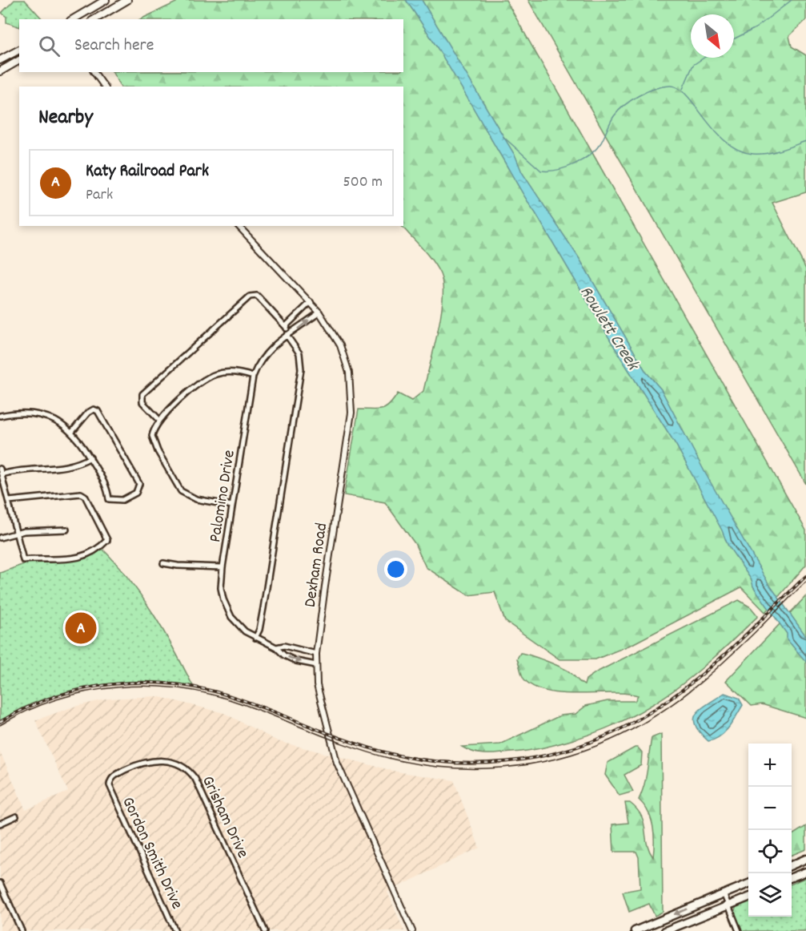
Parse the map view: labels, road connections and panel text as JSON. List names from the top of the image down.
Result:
{
  "streets": {
    "street": [
      "Palomino Drive",
      "Dexham Road",
      "Grisham Drive",
      "Gordon Smith Drive"
    ]
  },
  "crossings": [
    ["Palomino Drive", "Dexham Road"],
    ["Grisham Drive", "Gordon Smith Drive"]
  ],
  "water": ["Rowlett Creek"],
  "north": "bottom right",
  "page": {
    "search": "Search here",
    "heading": "Nearby",
    "list": [
      {
        "mark": "A",
        "name": "Katy Railroad Park",
        "note": "Park",
        "value": "500 m"
      }
    ],
    "pins": "A",
    "map_buttons": ["+", "−"]
  }
}
